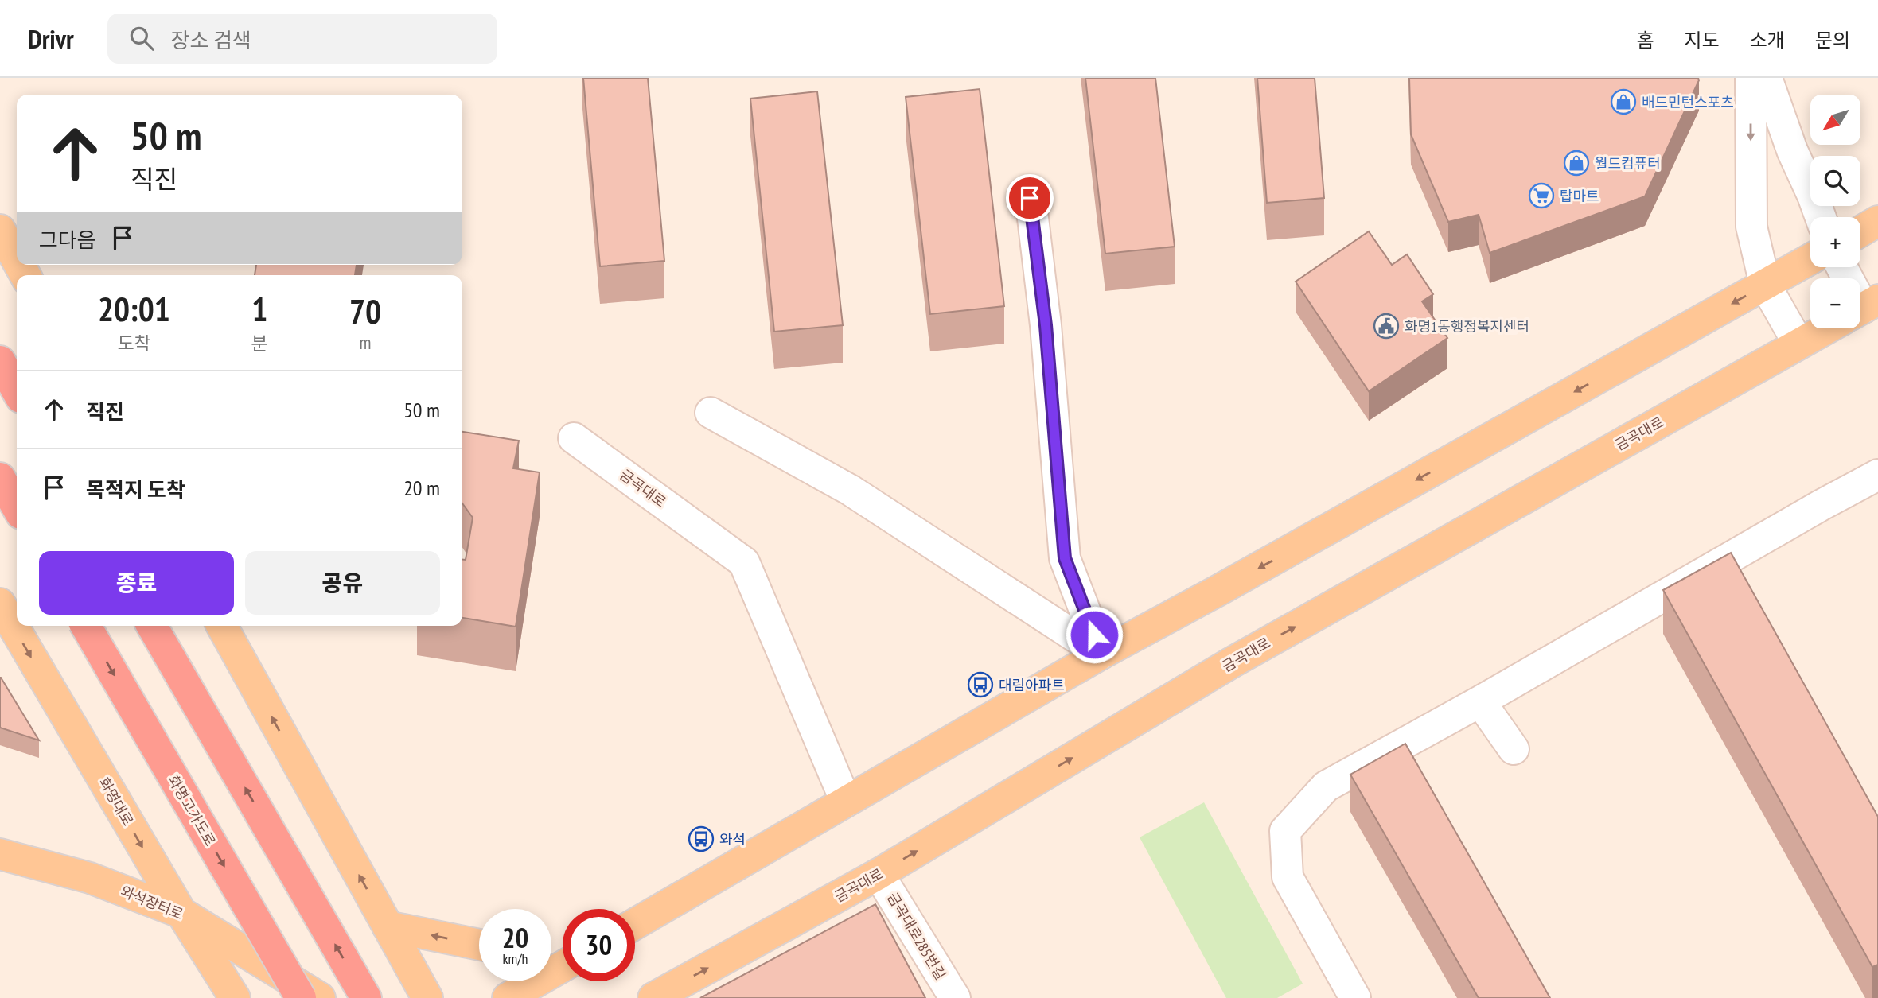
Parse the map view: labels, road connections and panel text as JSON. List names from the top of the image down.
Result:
{
  "streets": {
    "highway": ["화명고가도로"],
    "main road": ["금곡대로", "화명대로", "와석장터로"],
    "street": ["금곡대로285번길"]
  },
  "crossings": [
    ["금곡대로", "금곡대로285번길"],
    ["화명대로", "와석장터로"]
  ],
  "places": {
    "shop": ["배드민턴스포츠", "월드컴퓨터"],
    "supermarket": ["탑마트"],
    "public building": ["화명1동행정복지센터"],
    "bus stop": ["대림아파트", "와석"]
  },
  "north": "bottom left",
  "page": {
    "header": "Drivr",
    "search": "장소 검색",
    "nav": [
      "홈",
      "지도",
      "소개",
      "문의"
    ],
    "map_buttons": ["+", "−"],
    "turn": ["50 m", "직진"],
    "then": "그다음",
    "eta": [
      "20:01",
      "도착",
      "1",
      "분",
      "70",
      "m"
    ],
    "list": [
      {
        "name": "직진",
        "value": "50 m"
      },
      {
        "name": "목적지 도착",
        "value": "20 m"
      }
    ],
    "buttons": ["종료", "공유"],
    "speed": "20 km/h",
    "limit": "30"
  }
}
